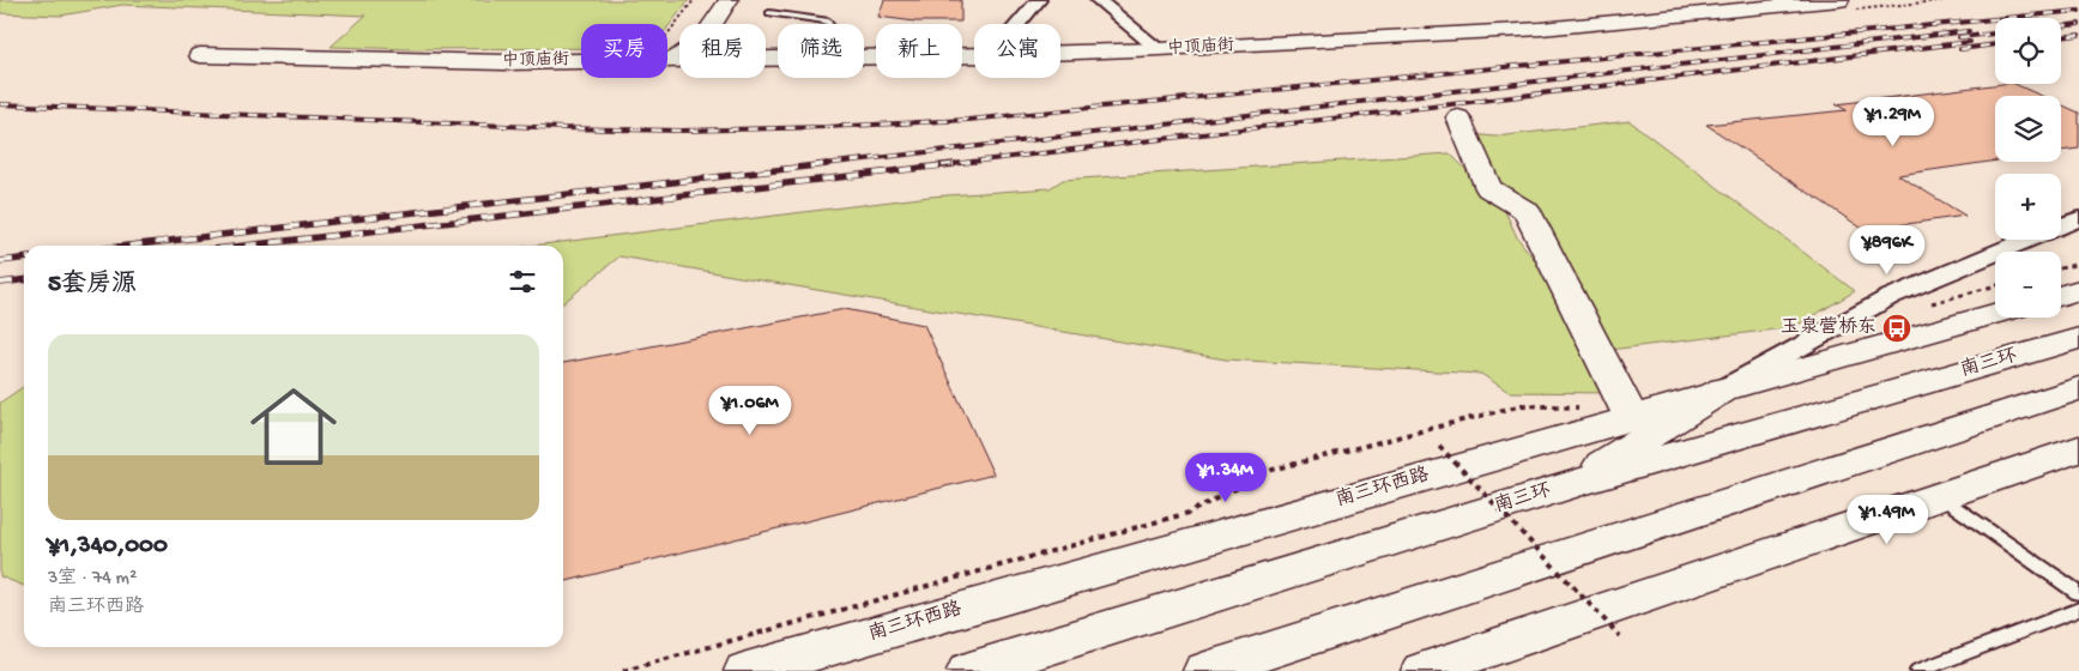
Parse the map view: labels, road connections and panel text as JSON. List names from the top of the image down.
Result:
{
  "streets": {
    "main road": ["中顶庙街", "南三环", "南三环西路"]
  },
  "places": {
    "bus stop": ["玉泉营桥东"]
  },
  "page": {
    "map_buttons": ["+", "−"],
    "chip": [
      "买房",
      "租房",
      "筛选",
      "新上",
      "公寓"
    ],
    "price": [
      "¥1.29M",
      "¥896K",
      "¥1.06M",
      "¥1.34M",
      "¥1.49M"
    ],
    "heading": "5套房源",
    "list": [
      {
        "name": "¥1,340,000",
        "note": "3室 · 74 m² · 南三环西路"
      }
    ]
  }
}
